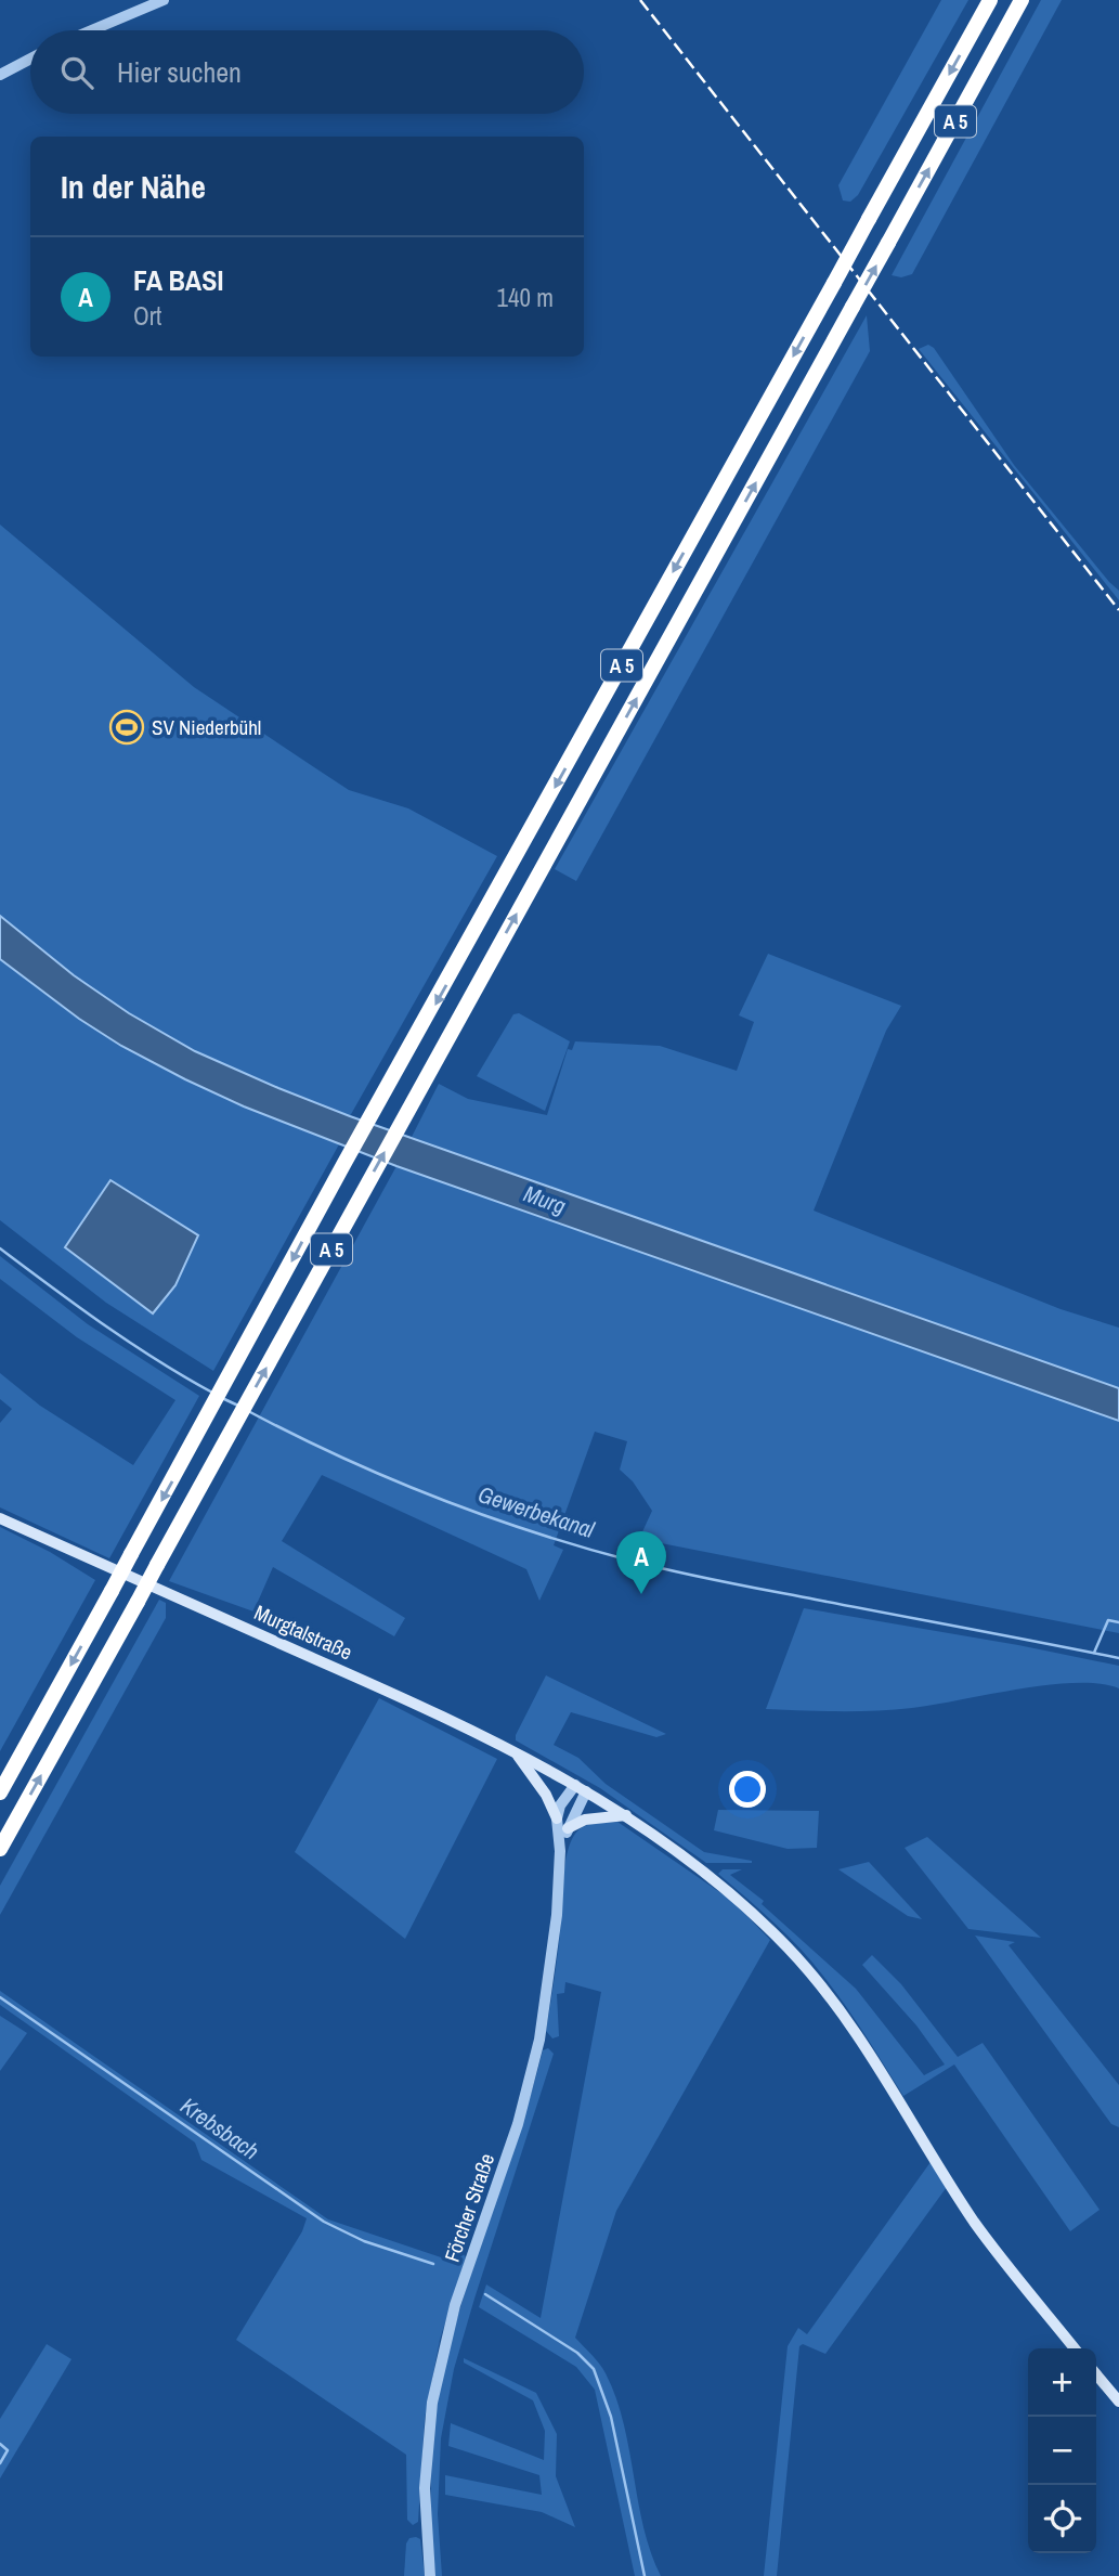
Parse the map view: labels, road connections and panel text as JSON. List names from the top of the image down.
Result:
{
  "streets": {
    "highway": ["A 5"],
    "main road": ["Murgtalstraße"],
    "street": ["Förcher Straße"]
  },
  "crossings": [
    ["Murgtalstraße", "Förcher Straße"]
  ],
  "water": ["Murg", "Gewerbekanal", "Krebsbach"],
  "places": {
    "sports": ["SV Niederbühl"]
  },
  "page": {
    "search": "Hier suchen",
    "heading": "In der Nähe",
    "list": [
      {
        "mark": "A",
        "name": "FA BASI",
        "note": "Ort",
        "value": "140 m"
      }
    ],
    "pins": "A",
    "map_buttons": ["+", "−"]
  }
}
